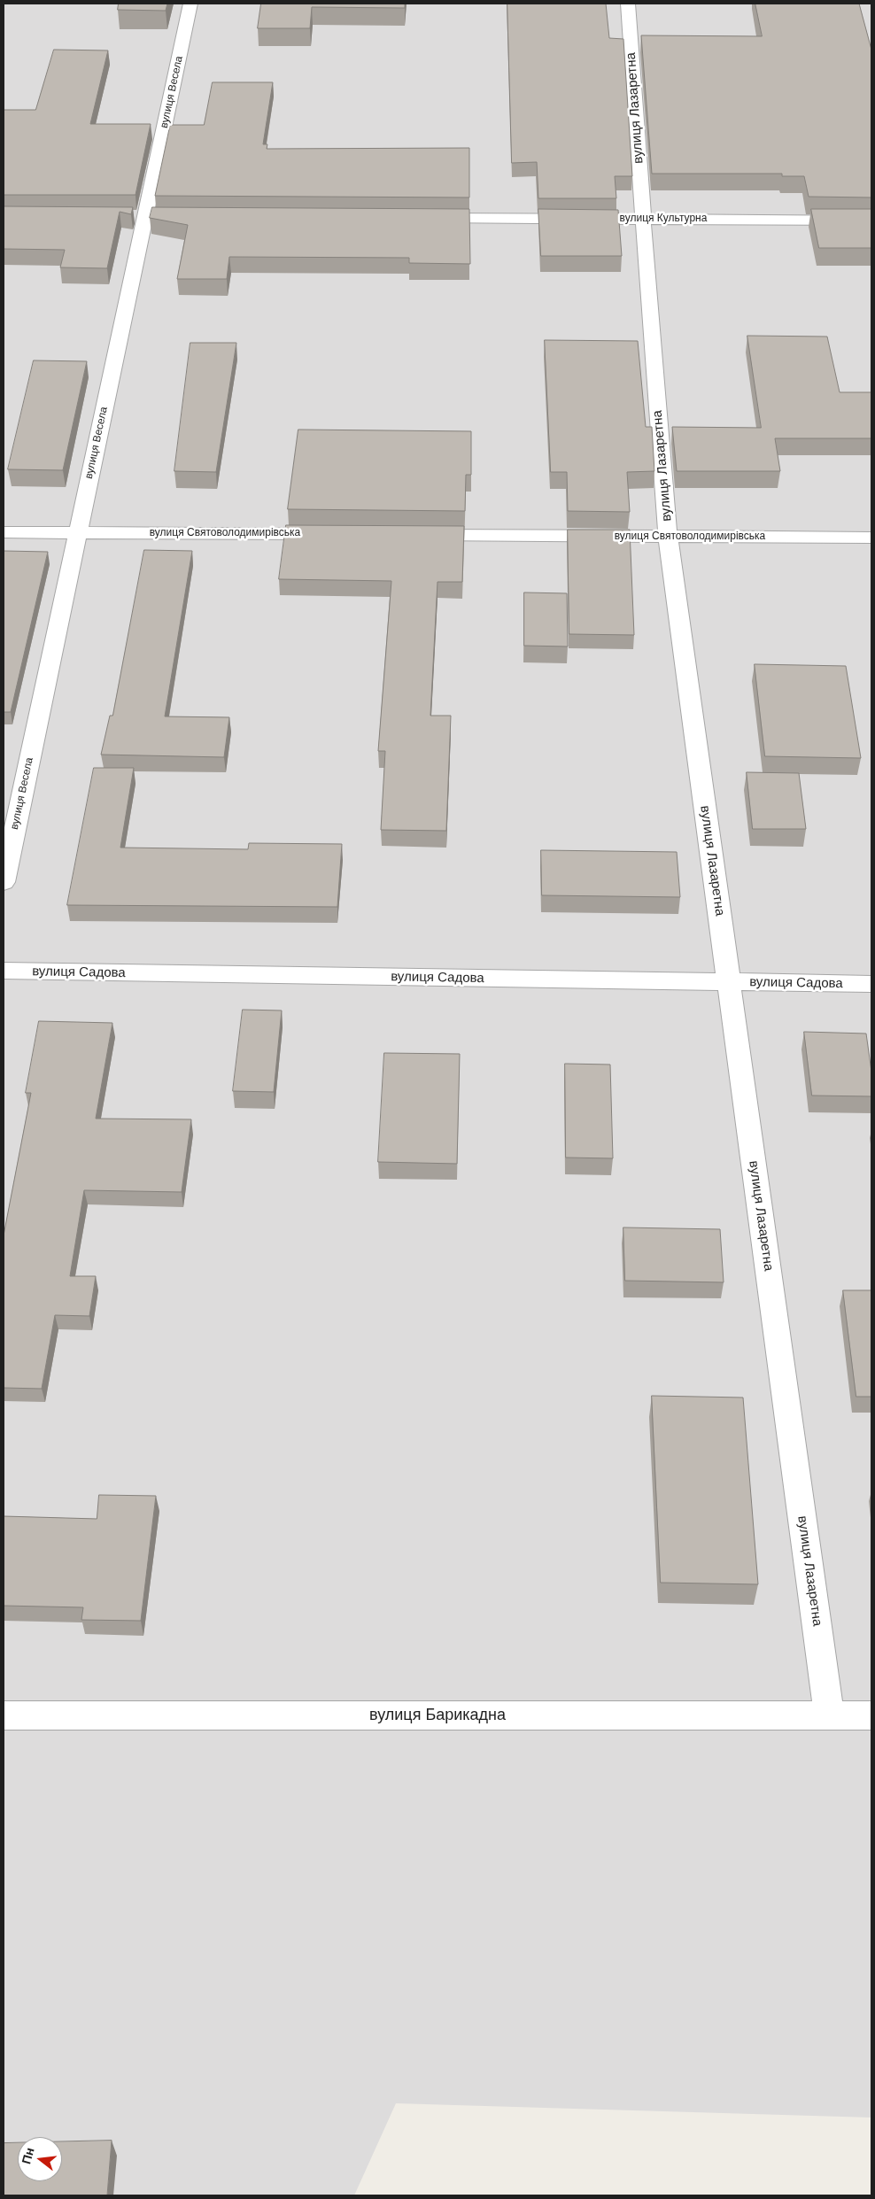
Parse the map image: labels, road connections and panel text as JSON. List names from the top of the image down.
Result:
{
  "streets": {
    "street": [
      "вулиця Весела",
      "вулиця Лазаретна",
      "вулиця Культурна",
      "вулиця Святоволодимирівська",
      "вулиця Садова",
      "вулиця Барикадна"
    ]
  },
  "crossings": [
    ["вулиця Весела", "вулиця Святоволодимирівська"],
    ["вулиця Лазаретна", "вулиця Культурна"],
    ["вулиця Лазаретна", "вулиця Святоволодимирівська"],
    ["вулиця Лазаретна", "вулиця Садова"],
    ["вулиця Лазаретна", "вулиця Барикадна"]
  ],
  "north": "left"
}
